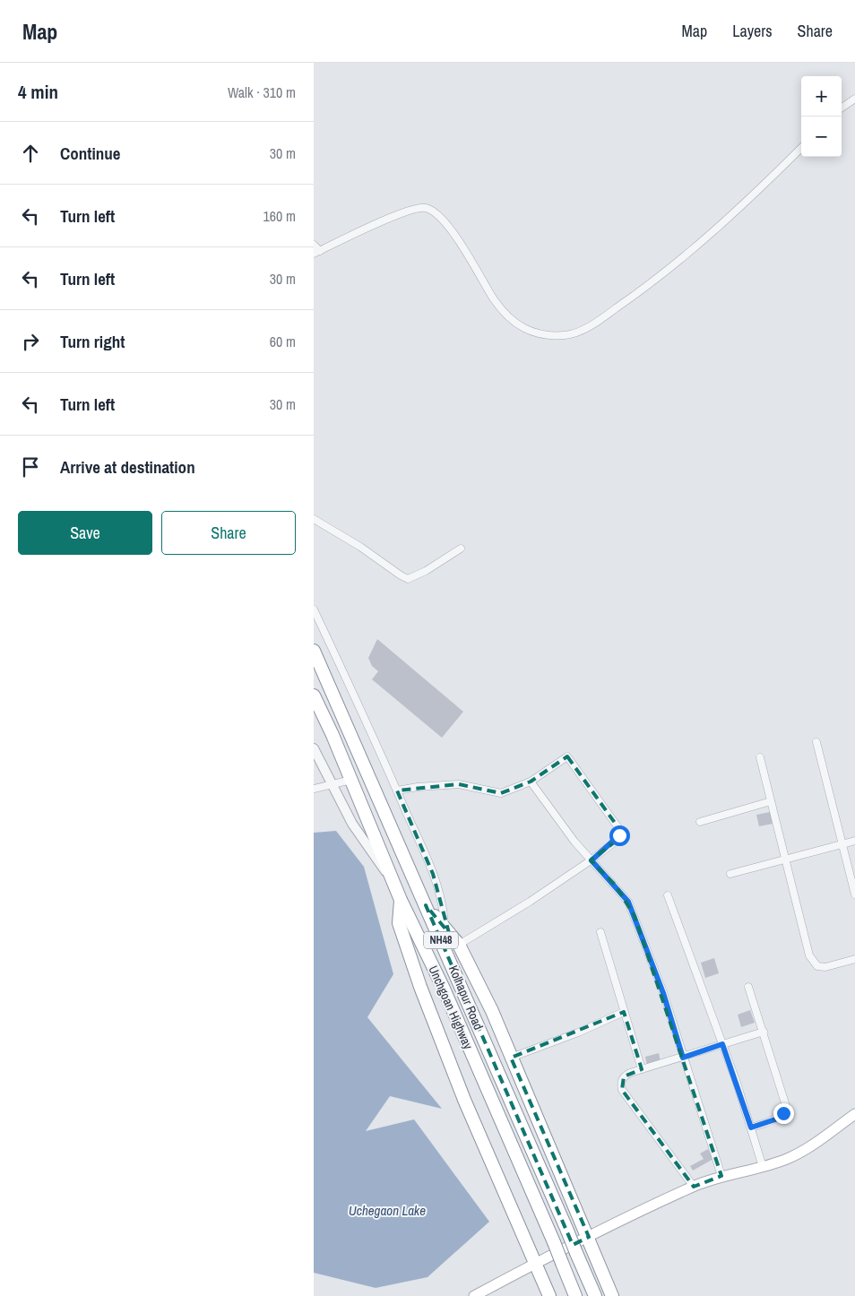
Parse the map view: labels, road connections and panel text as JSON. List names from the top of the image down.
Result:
{
  "streets": {
    "highway": ["NH48", "Kolhapur Road", "Unchgoan Highway"]
  },
  "water": ["Uchegaon Lake"],
  "page": {
    "header": "Map",
    "nav": ["Map", "Layers", "Share"],
    "heading": ["4 min", "Walk · 310 m"],
    "map_buttons": ["+", "−"],
    "list": [
      ["Continue", "30 m"],
      ["Turn left", "160 m"],
      ["Turn left", "30 m"],
      ["Turn right", "60 m"],
      ["Turn left", "30 m"],
      "Arrive at destination"
    ],
    "buttons": ["Save", "Share"]
  }
}
